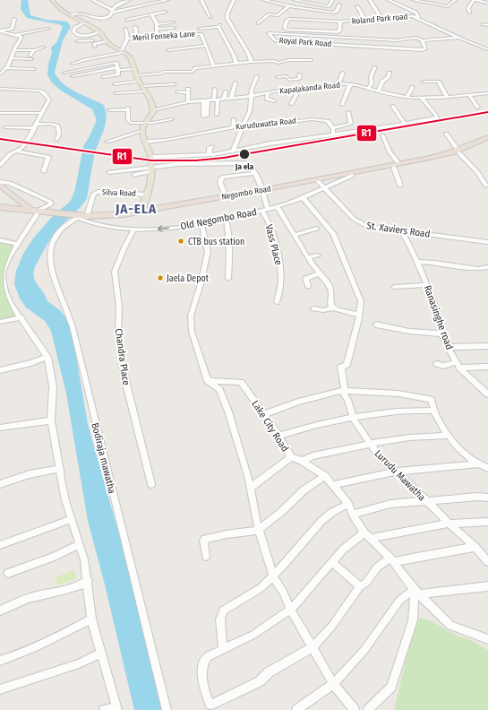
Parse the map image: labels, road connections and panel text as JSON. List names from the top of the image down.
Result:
{
  "streets": {
    "highway": ["Negombo Road"],
    "street": [
      "Roland Park road",
      "Meril Fonseka Lane",
      "Royal Park Road",
      "Kapalakanda Road",
      "Kuruduwatta Road",
      "Silva Road",
      "Old Negombo Road",
      "St. Xaviers Road",
      "Vass Place",
      "Ranasinghe road",
      "Chandra Place",
      "Lake City Road",
      "Bodiraja mawatha",
      "Lurudu Mawatha"
    ]
  },
  "crossings": [
    ["Silva Road", "Negombo Road"],
    ["Silva Road", "Old Negombo Road"],
    ["Silva Road", "Bodiraja mawatha"],
    ["Negombo Road", "Old Negombo Road"],
    ["Negombo Road", "St. Xaviers Road"],
    ["Negombo Road", "Vass Place"],
    ["Negombo Road", "Bodiraja mawatha"],
    ["Old Negombo Road", "St. Xaviers Road"],
    ["Old Negombo Road", "Vass Place"],
    ["Old Negombo Road", "Chandra Place"],
    ["Old Negombo Road", "Bodiraja mawatha"],
    ["Old Negombo Road", "Lurudu Mawatha"],
    ["St. Xaviers Road", "Ranasinghe road"]
  ],
  "districts": ["JA-ELA"],
  "places": ["Ja ela", "CTB bus station", "Jaela Depot"],
  "lines": ["transit line R1"]
}
